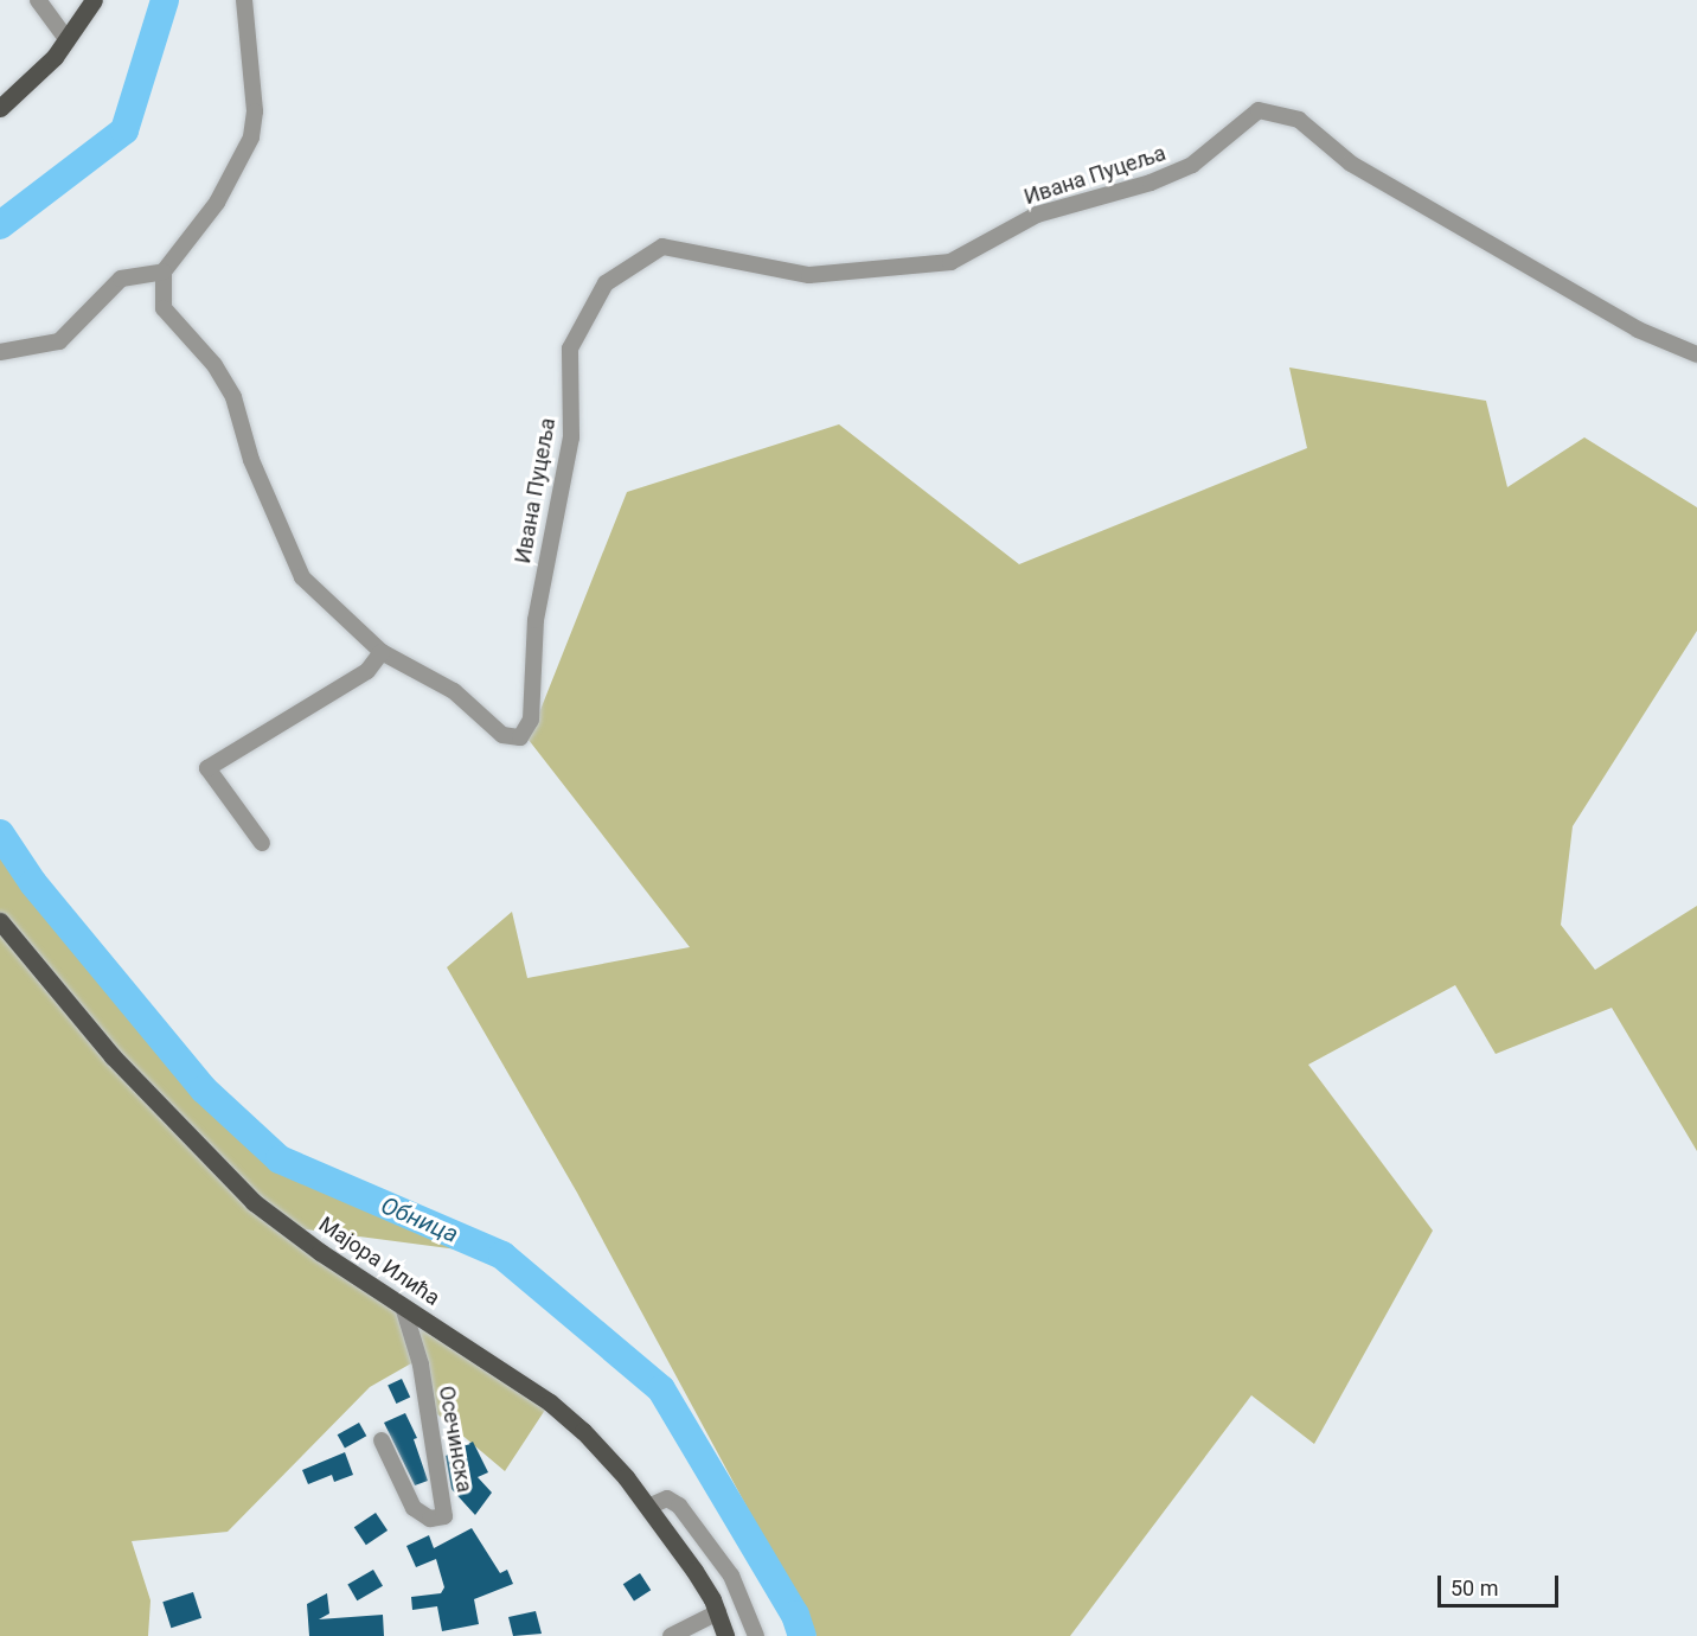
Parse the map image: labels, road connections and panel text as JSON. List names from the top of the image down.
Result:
{
  "streets": {
    "main road": ["Мајора Илића"],
    "street": ["Ивана Пуцеља", "Осечинска"]
  },
  "crossings": [
    ["Мајора Илића", "Осечинска"]
  ],
  "water": ["Обница"],
  "scale_bar": "50 m"
}
